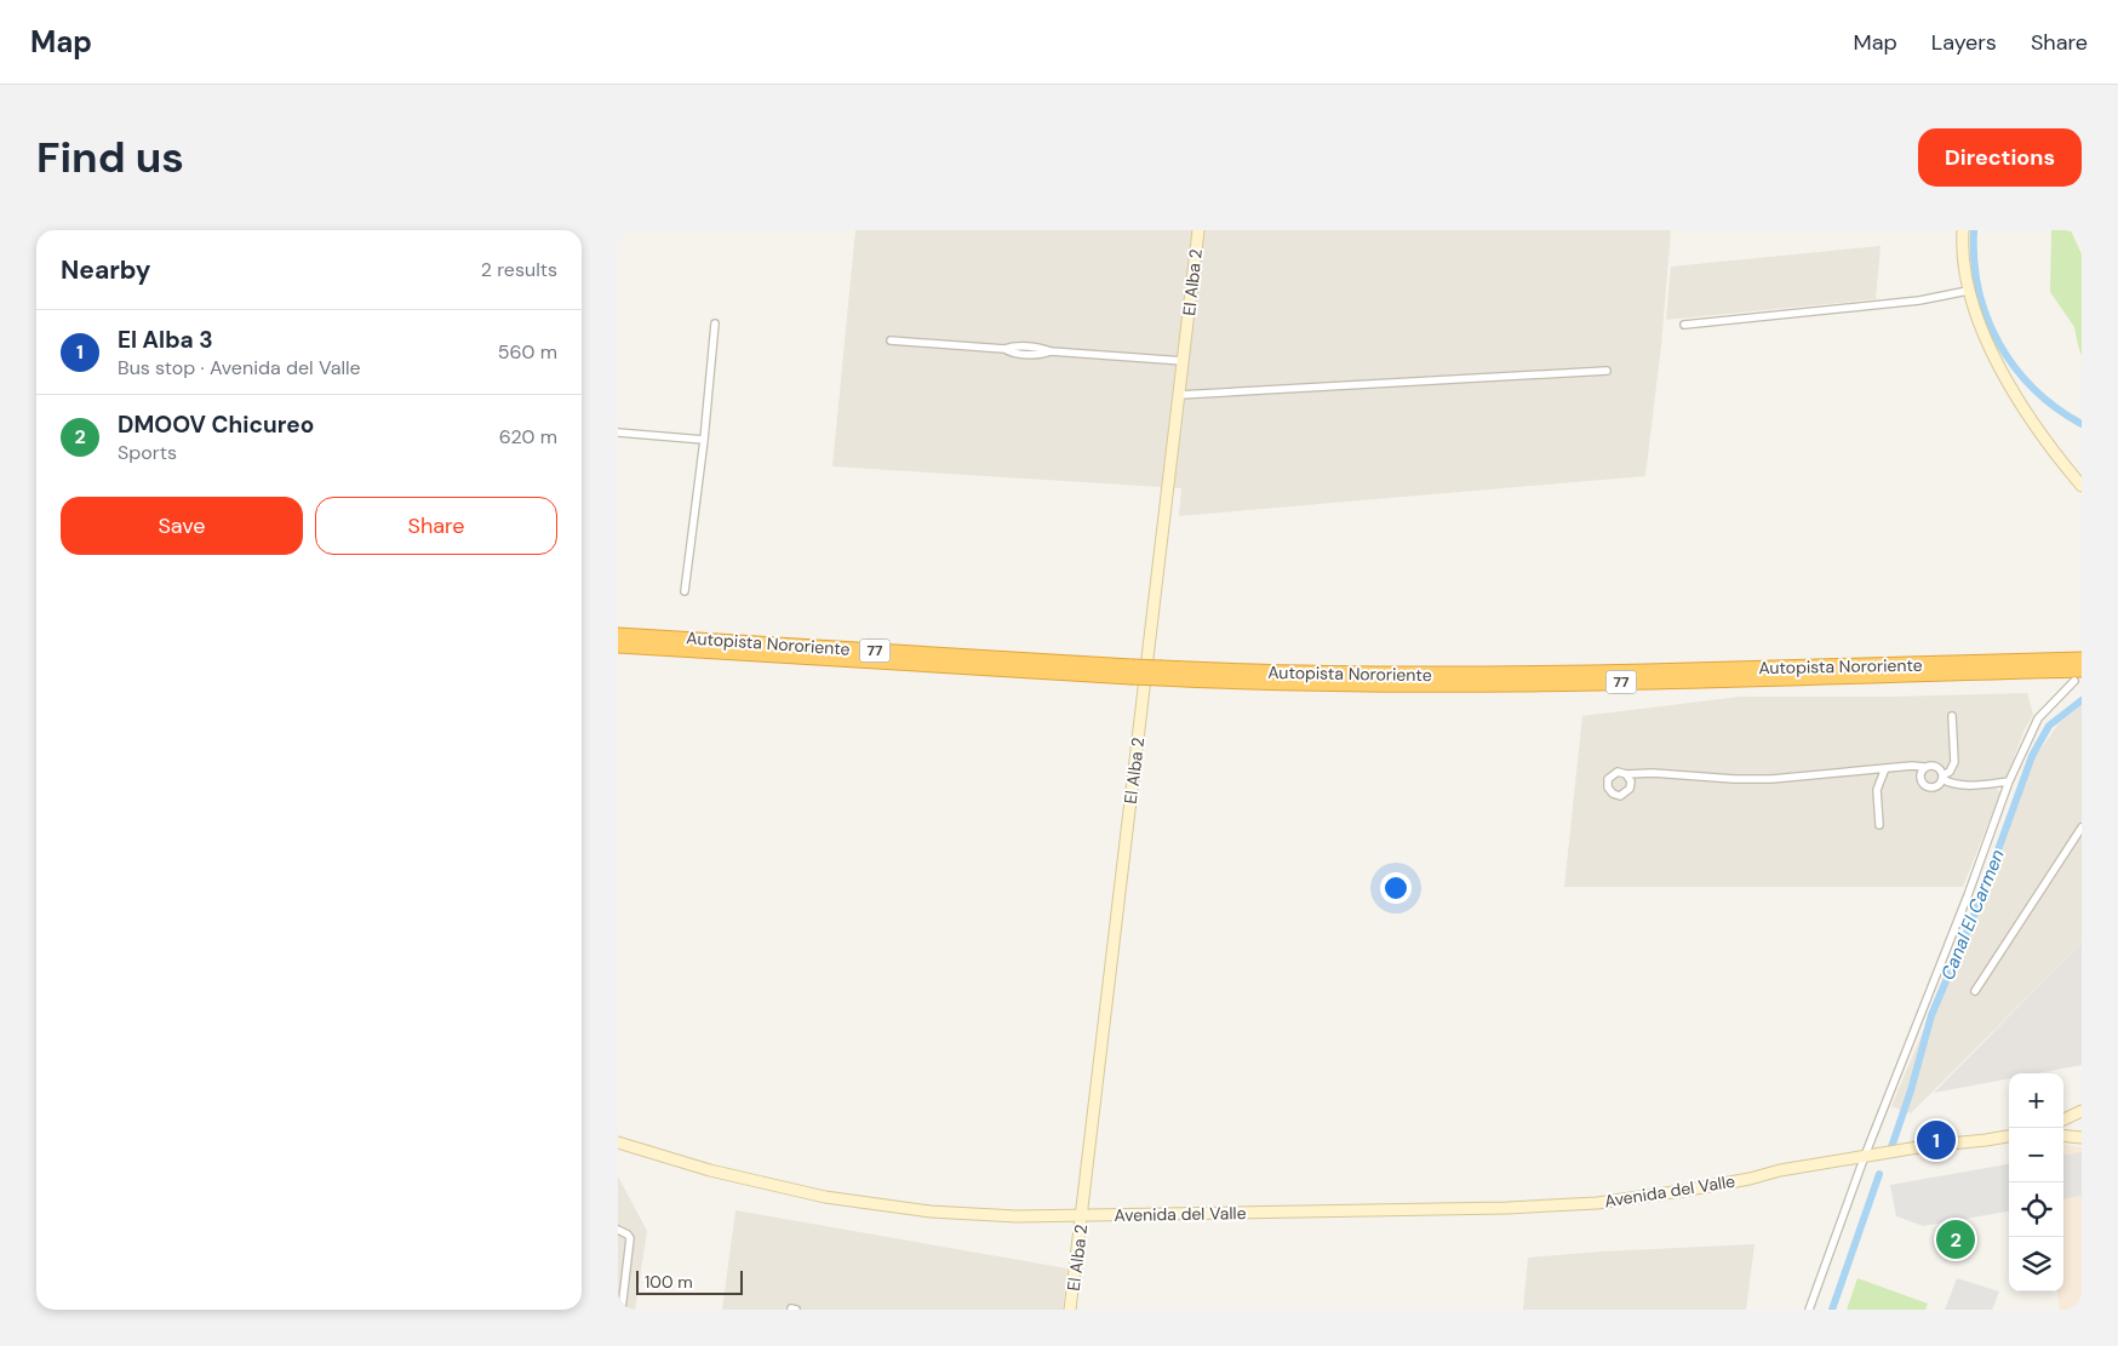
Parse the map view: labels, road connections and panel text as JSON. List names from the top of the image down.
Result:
{
  "streets": {
    "highway": ["Autopista Nororiente", "77"],
    "street": ["El Alba 2", "Avenida del Valle"]
  },
  "crossings": [
    ["El Alba 2", "Avenida del Valle"]
  ],
  "water": ["Canal El Carmen"],
  "scale_bar": "100 m",
  "page": {
    "header": "Map",
    "nav": ["Map", "Layers", "Share"],
    "buttons": [
      "Directions",
      ["Save", "Share"]
    ],
    "title": "Find us",
    "heading": ["Nearby", "2 results"],
    "list": [
      {
        "mark": "1",
        "name": "El Alba 3",
        "note": "Bus stop · Avenida del Valle",
        "value": "560 m"
      },
      {
        "mark": "2",
        "name": "DMOOV Chicureo",
        "note": "Sports",
        "value": "620 m"
      }
    ],
    "map_buttons": ["+", "−"],
    "pins": ["1", "2"],
    "scale": "100 m"
  }
}
